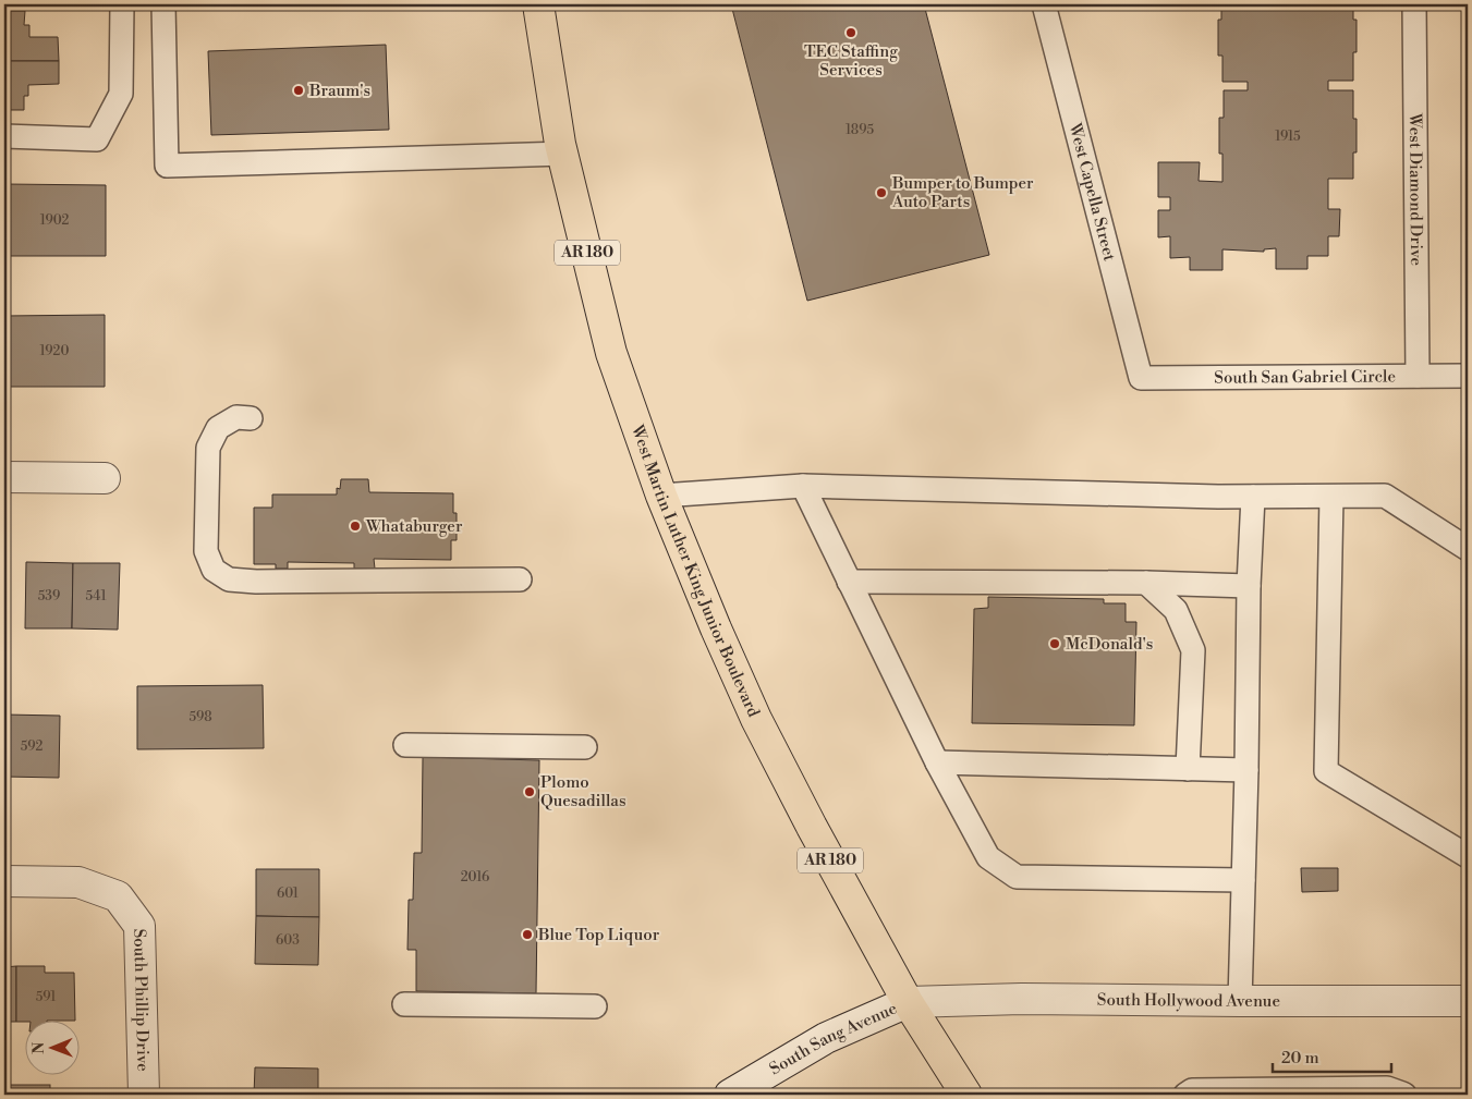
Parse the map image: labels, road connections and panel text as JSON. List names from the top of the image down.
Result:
{
  "streets": {
    "main road": ["AR 180", "West Martin Luther King Junior Boulevard"],
    "street": ["South Phillip Drive", "South Hollywood Avenue", "South Sang Avenue"],
    "lane": ["West Diamond Drive", "West Capella Street", "South San Gabriel Circle"]
  },
  "crossings": [
    ["West Diamond Drive", "South San Gabriel Circle"],
    ["West Capella Street", "South San Gabriel Circle"],
    ["West Martin Luther King Junior Boulevard", "South Hollywood Avenue"],
    ["West Martin Luther King Junior Boulevard", "South Sang Avenue"],
    ["South Hollywood Avenue", "South Sang Avenue"]
  ],
  "places": [
    "TEC Staffing Services",
    "Braum's",
    "Bumper to Bumper Auto Parts",
    "Whataburger",
    "McDonald's",
    "Plomo Quesadillas",
    "Blue Top Liquor"
  ],
  "house_numbers": [
    "1895",
    "1915",
    "1902",
    "1920",
    "539",
    "541",
    "598",
    "592",
    "2016",
    "601",
    "603",
    "591"
  ],
  "scale_bar": "20 m",
  "north": "left"
}
